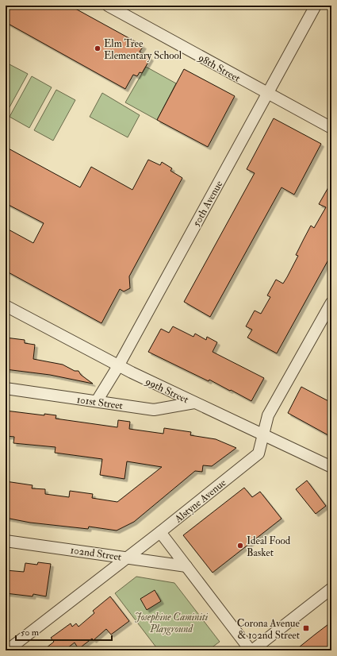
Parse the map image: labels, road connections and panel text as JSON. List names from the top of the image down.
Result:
{
  "streets": {
    "street": [
      "98th Street",
      "50th Avenue",
      "99th Street",
      "101st Street",
      "Alstyne Avenue",
      "102nd Street"
    ]
  },
  "crossings": [
    ["98th Street", "50th Avenue"],
    ["50th Avenue", "99th Street"],
    ["50th Avenue", "101st Street"],
    ["99th Street", "101st Street"],
    ["99th Street", "Alstyne Avenue"],
    ["Alstyne Avenue", "102nd Street"]
  ],
  "parks": ["Josephine Caminiti Playground"],
  "places": {
    "other": ["Elm Tree Elementary School", "Ideal Food Basket"],
    "transit": ["Corona Avenue & 102nd Street"]
  },
  "scale_bar": "50 m"
}
